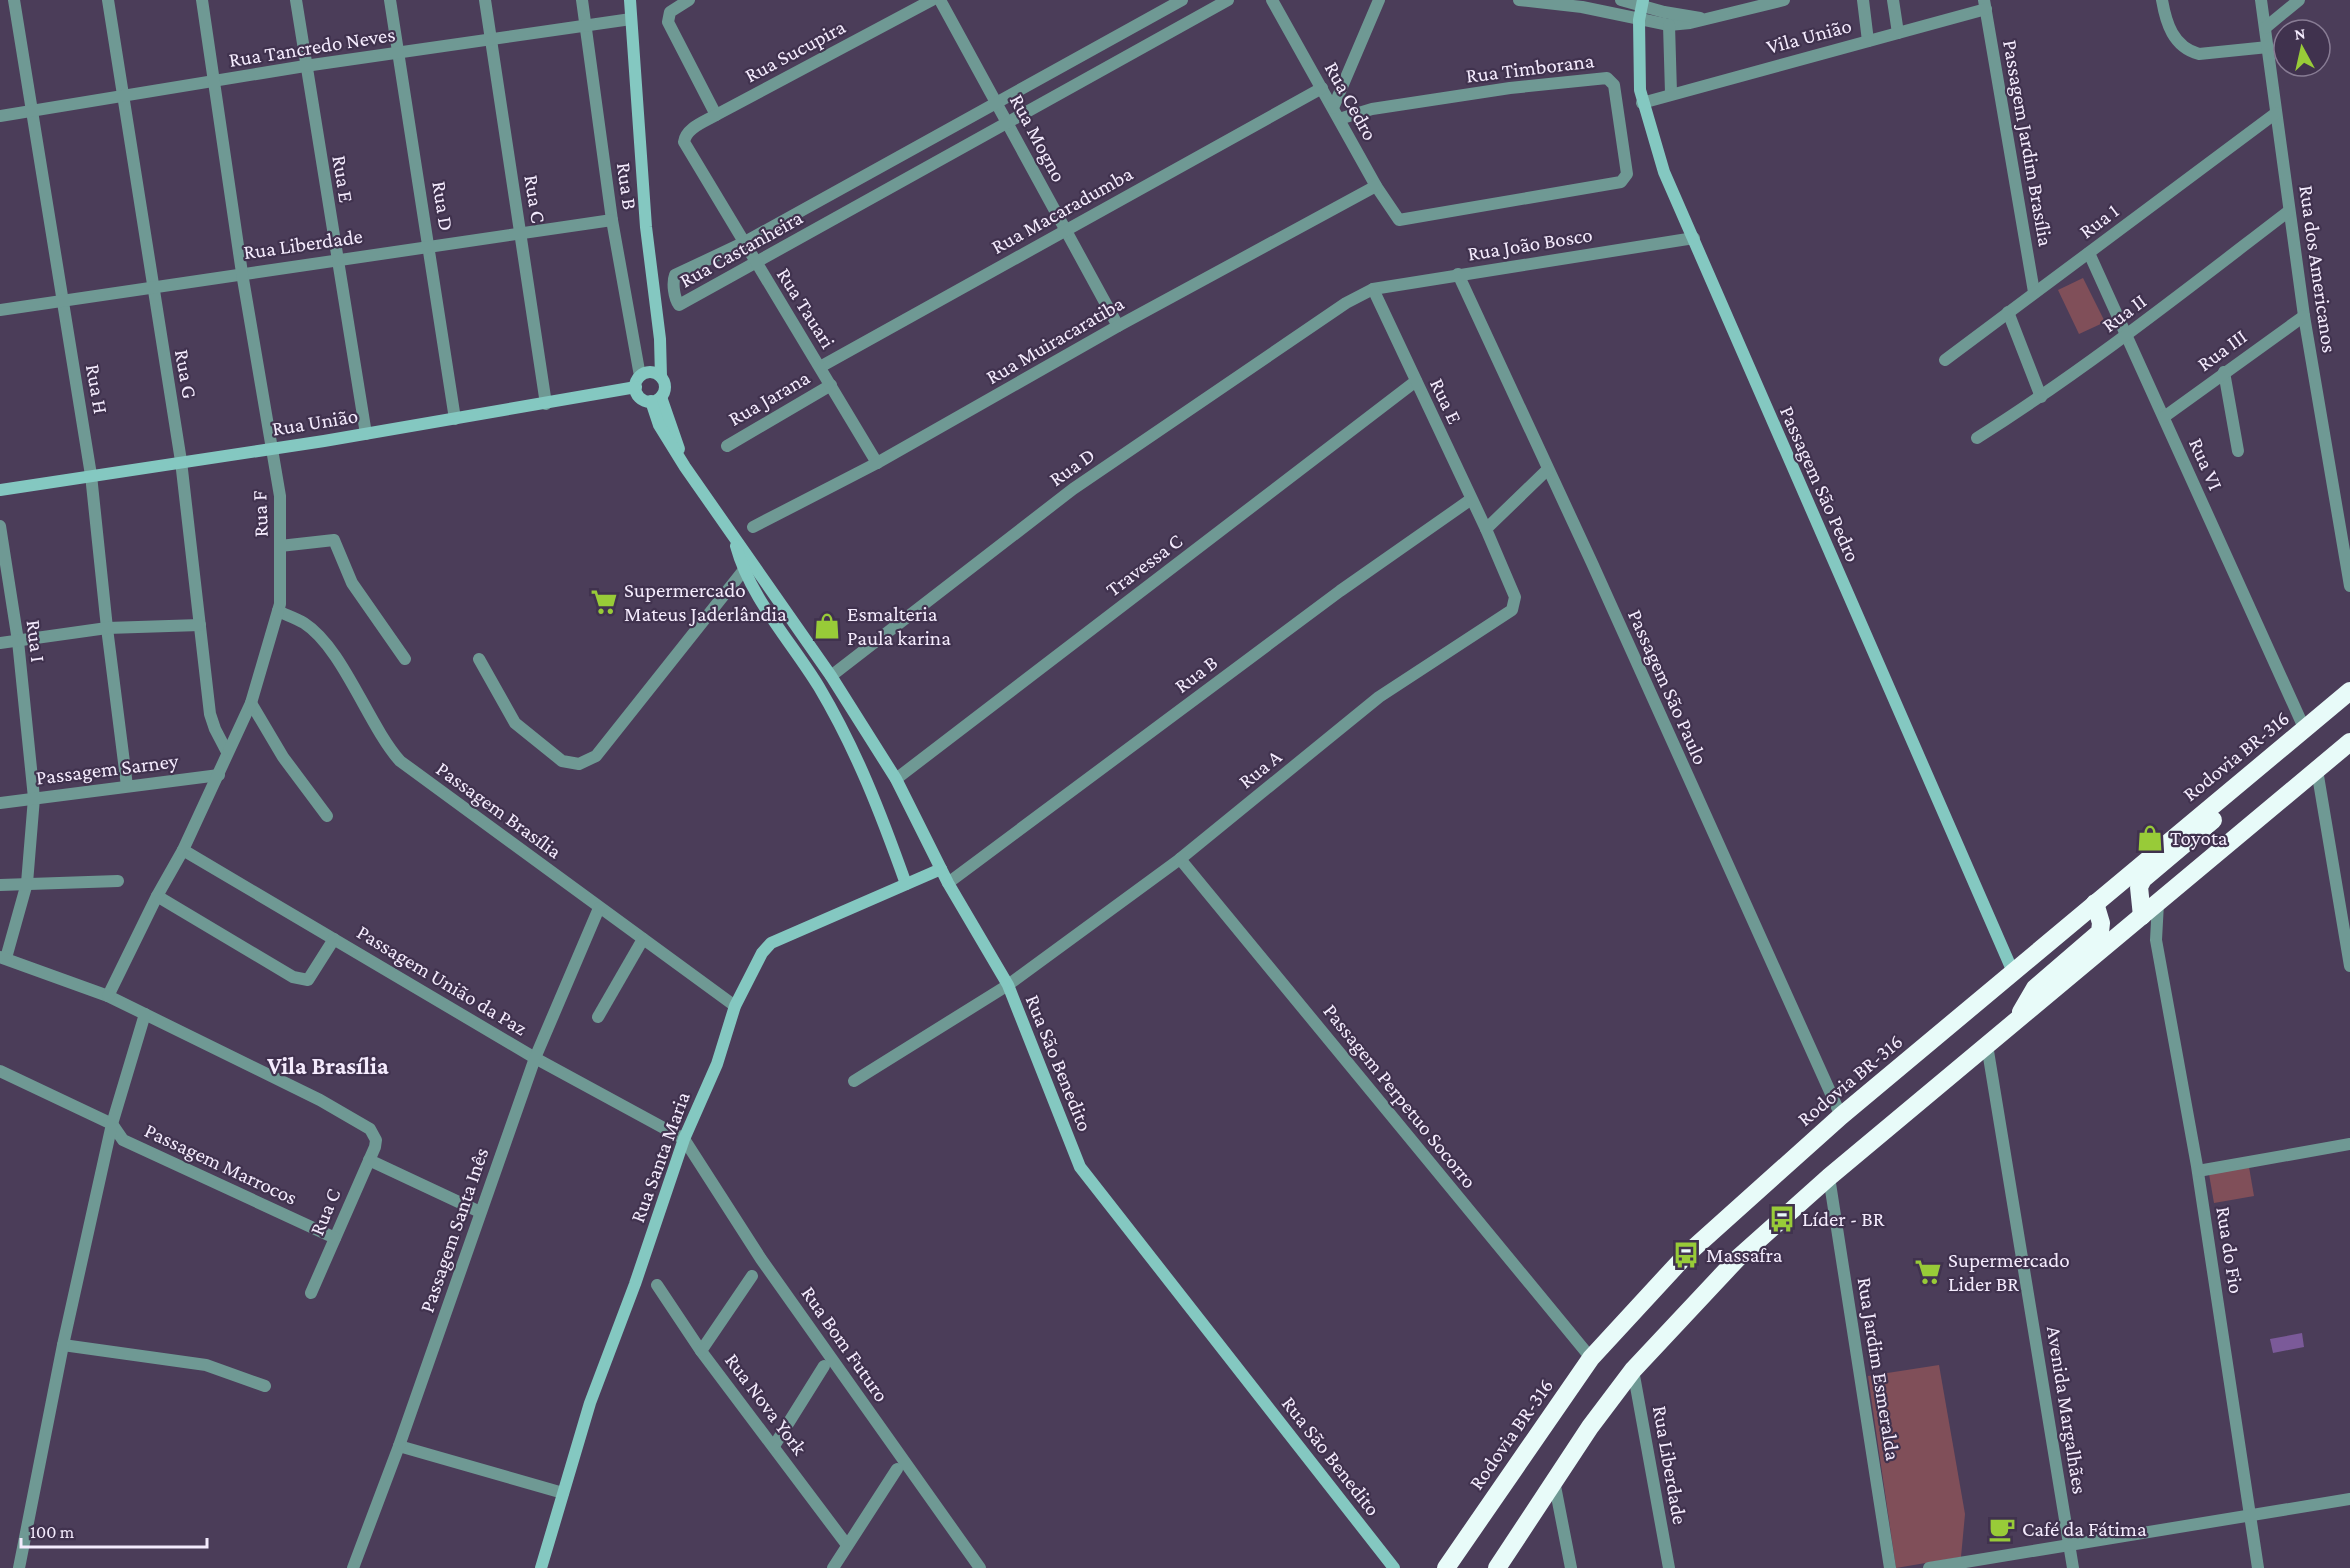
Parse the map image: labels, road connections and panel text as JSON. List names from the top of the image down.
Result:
{
  "streets": {
    "highway": ["Rodovia BR-316"],
    "street": [
      "Vila União",
      "Rua Tancredo Neves",
      "Rua Sucupira",
      "Rua Timborana",
      "Rua Cedro",
      "Rua Mogno",
      "Passagem Jardim Brasília",
      "Rua E",
      "Rua B",
      "Rua C",
      "Rua D",
      "Rua Macaradumba",
      "Rua 1",
      "Rua Liberdade",
      "Rua João Bosco",
      "Rua Castanheira",
      "Rua dos Americanos",
      "Rua Tauari",
      "Rua II",
      "Rua Muiracaratiba",
      "Rua III",
      "Rua G",
      "Rua H",
      "Rua Jarana",
      "Rua União",
      "Rua VI",
      "Passagem São Pedro",
      "Rua F",
      "Travessa C",
      "Rua I",
      "Passagem São Paulo",
      "Passagem Sarney",
      "Rua A",
      "Passagem Brasília",
      "Passagem União da Paz",
      "Rua São Benedito",
      "Passagem Perpetuo Socorro",
      "Rua Santa Maria",
      "Passagem Marrocos",
      "Passagem Santa Inês",
      "Rua do Fio",
      "Rua Bom Futuro",
      "Rua Jardim Esmeralda",
      "Rua Nova York",
      "Avenida Margalhães"
    ]
  },
  "crossings": [
    ["Vila União", "Passagem Jardim Brasília"],
    ["Vila União", "Passagem São Pedro"],
    ["Rua Tancredo Neves", "Rua E"],
    ["Rua Tancredo Neves", "Rua B"],
    ["Rua Tancredo Neves", "Rua C"],
    ["Rua Tancredo Neves", "Rua D"],
    ["Rua Tancredo Neves", "Rua G"],
    ["Rua Tancredo Neves", "Rua H"],
    ["Rua Tancredo Neves", "Rua F"],
    ["Rua Sucupira", "Rua Tauari"],
    ["Rua Timborana", "Rua Cedro"],
    ["Rua Cedro", "Rua Macaradumba"],
    ["Rua Cedro", "Rua Muiracaratiba"],
    ["Rua Mogno", "Rua Macaradumba"],
    ["Rua Mogno", "Rua Castanheira"],
    ["Rua Mogno", "Rua Muiracaratiba"],
    ["Passagem Jardim Brasília", "Rua 1"],
    ["Rua E", "Rua B"],
    ["Rua E", "Rua Liberdade"],
    ["Rua E", "Rua João Bosco"],
    ["Rua E", "Rua União"],
    ["Rua E", "Travessa C"],
    ["Rua E", "Rua A"],
    ["Rua B", "Rua Liberdade"],
    ["Rua B", "Rua União"],
    ["Rua B", "Rua São Benedito"],
    ["Rua C", "Rua Liberdade"],
    ["Rua C", "Rua União"],
    ["Rua C", "Passagem Marrocos"],
    ["Rua D", "Rua Liberdade"],
    ["Rua D", "Rua João Bosco"],
    ["Rua D", "Rua União"],
    ["Rua D", "Rua São Benedito"],
    ["Rua Macaradumba", "Rua Tauari"],
    ["Rua 1", "Rua dos Americanos"],
    ["Rua 1", "Rua VI"],
    ["Rua Liberdade", "Rua G"],
    ["Rua Liberdade", "Rua H"],
    ["Rua Liberdade", "Rua F"],
    ["Rua João Bosco", "Passagem São Pedro"],
    ["Rua João Bosco", "Passagem São Paulo"],
    ["Rua Castanheira", "Rua Tauari"],
    ["Rua dos Americanos", "Rua II"],
    ["Rua dos Americanos", "Rua III"],
    ["Rua Tauari", "Rua Muiracaratiba"],
    ["Rua Tauari", "Rua Jarana"],
    ["Rua II", "Rua VI"],
    ["Rua III", "Rua VI"],
    ["Rua G", "Rua União"],
    ["Rua G", "Rua F"],
    ["Rua H", "Rua União"],
    ["Rua H", "Passagem Sarney"],
    ["Rua União", "Rua F"],
    ["Rua União", "Rua São Benedito"],
    ["Rua VI", "Rodovia BR-316"],
    ["Passagem São Pedro", "Rodovia BR-316"],
    ["Rua F", "Passagem Sarney"],
    ["Rua F", "Passagem Brasília"],
    ["Rua F", "Passagem União da Paz"],
    ["Travessa C", "Rua São Benedito"],
    ["Rua I", "Passagem Sarney"],
    ["Passagem São Paulo", "Rodovia BR-316"],
    ["Rodovia BR-316", "Passagem Perpetuo Socorro"],
    ["Rua A", "Rua São Benedito"],
    ["Rua A", "Passagem Perpetuo Socorro"],
    ["Passagem Brasília", "Rua Santa Maria"],
    ["Passagem Brasília", "Passagem Santa Inês"],
    ["Passagem União da Paz", "Rua Santa Maria"],
    ["Passagem União da Paz", "Passagem Santa Inês"],
    ["Passagem União da Paz", "Rua Bom Futuro"],
    ["Rua São Benedito", "Rua Santa Maria"],
    ["Rua Santa Maria", "Rua Bom Futuro"]
  ],
  "districts": ["Vila Brasília"],
  "places": {
    "supermarket": ["Supermercado Mateus Jaderlândia", "Supermercado Lider BR"],
    "shop": ["Esmalteria Paula karina", "Toyota"],
    "bus stop": ["Líder - BR", "Massafra"],
    "cafe": ["Café da Fátima"]
  },
  "scale_bar": "100 m",
  "north": "top"
}
